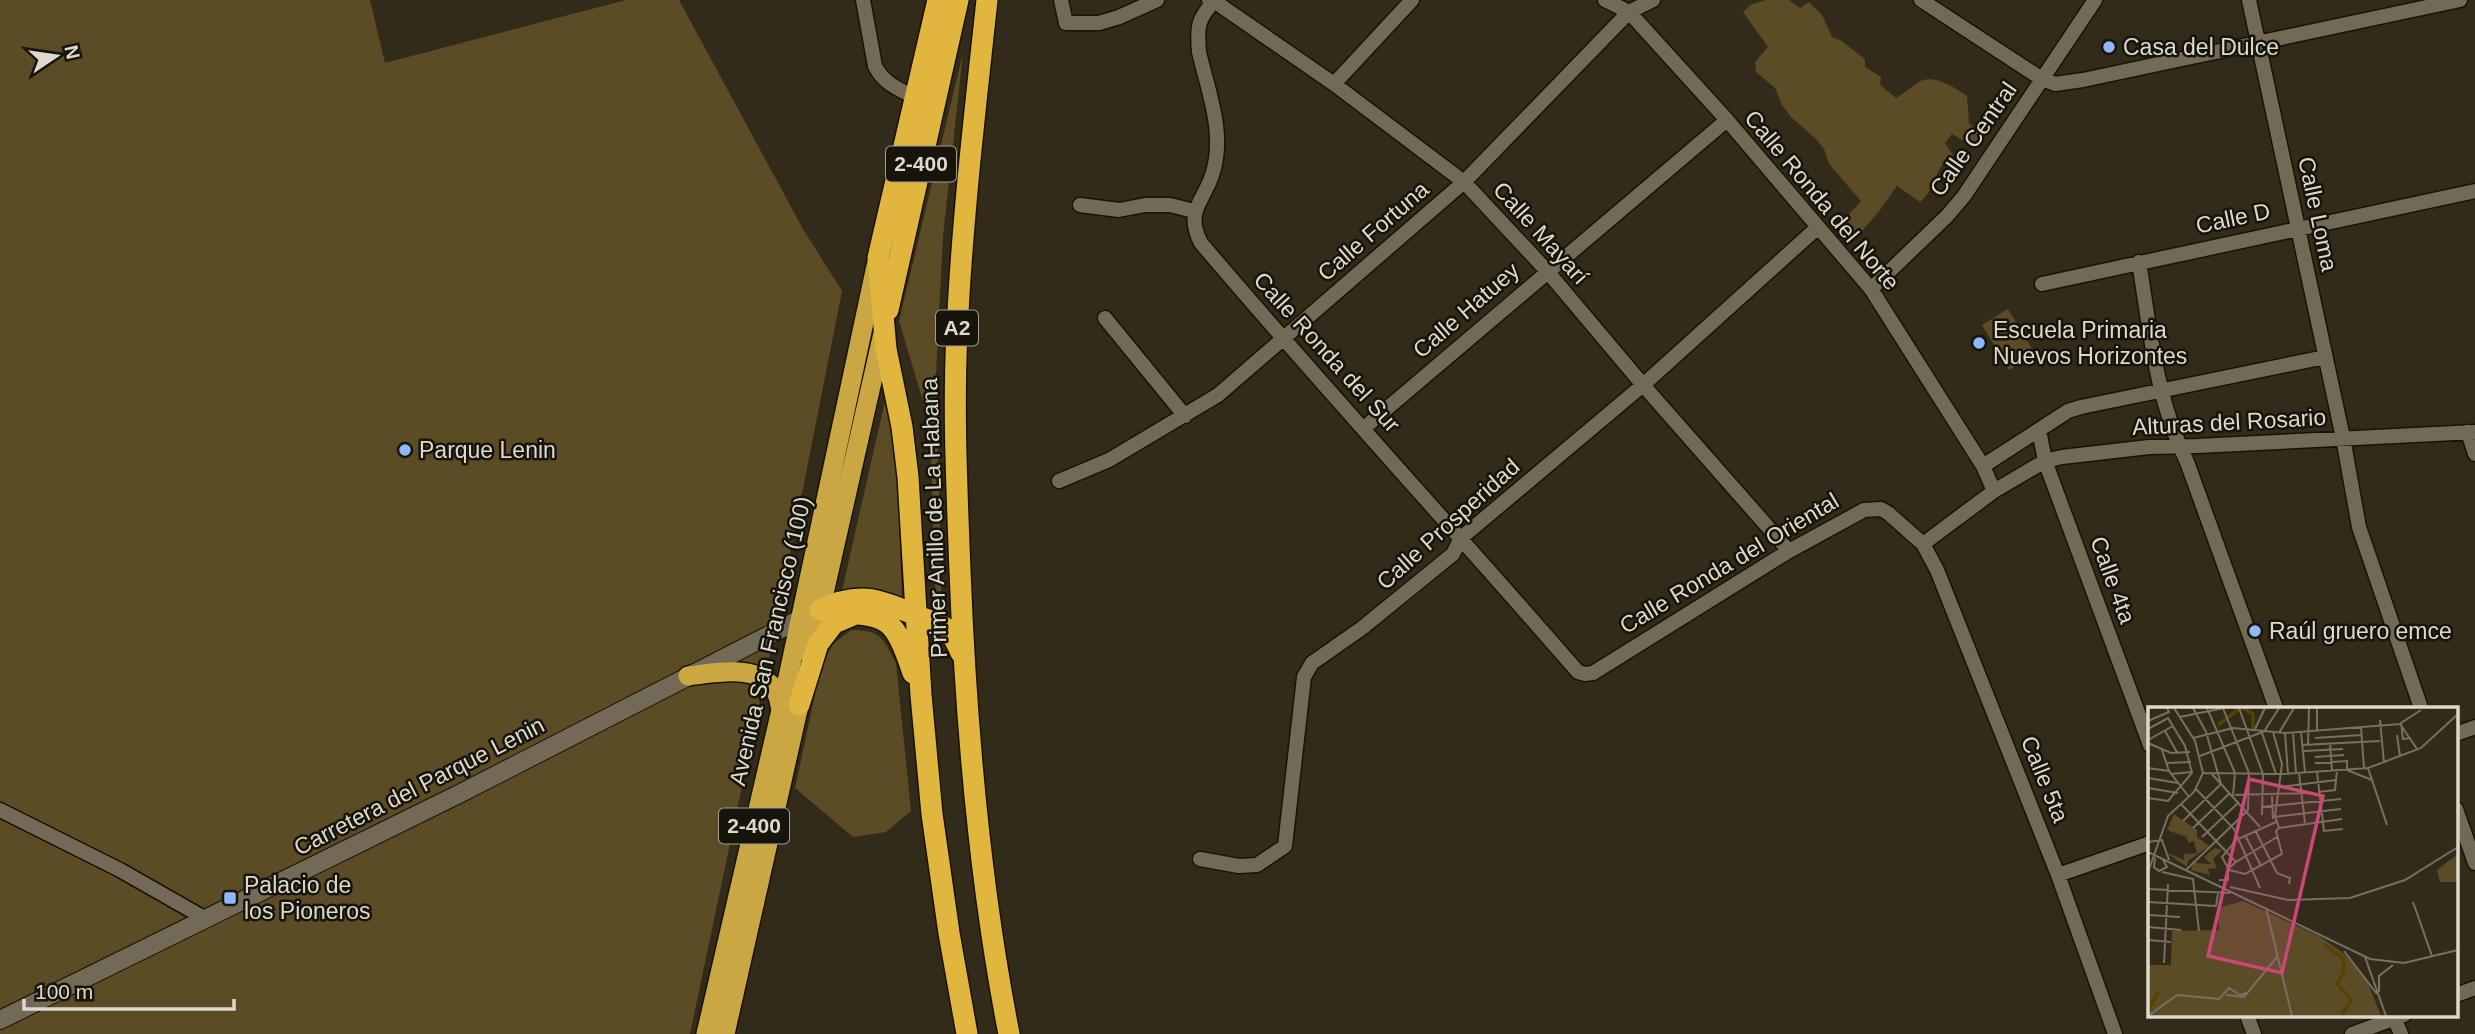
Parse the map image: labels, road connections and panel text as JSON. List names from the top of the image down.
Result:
{
  "streets": {
    "highway": [
      "2-400",
      "A2",
      "Primer Anillo de La Habana",
      "Avenida San Francisco (100)"
    ],
    "street": [
      "Calle Central",
      "Calle Ronda del Norte",
      "Calle Loma",
      "Calle D",
      "Calle Fortuna",
      "Calle Mayarí",
      "Calle Hatuey",
      "Calle Ronda del Sur",
      "Alturas del Rosario",
      "Calle Prosperidad",
      "Calle Ronda del Oriental",
      "Calle 4ta",
      "Calle 5ta",
      "Carretera del Parque Lenin"
    ]
  },
  "crossings": [
    ["Calle Central", "Calle Ronda del Norte"],
    ["2-400", "Avenida San Francisco (100)"],
    ["Calle Ronda del Norte", "Calle Fortuna"],
    ["Calle Ronda del Norte", "Calle Hatuey"],
    ["Calle Ronda del Norte", "Alturas del Rosario"],
    ["Calle Ronda del Norte", "Calle Prosperidad"],
    ["Calle Loma", "Calle D"],
    ["Calle Loma", "Alturas del Rosario"],
    ["Calle Fortuna", "Calle Mayarí"],
    ["Calle Fortuna", "Calle Ronda del Sur"],
    ["Calle Mayarí", "Calle Hatuey"],
    ["Calle Mayarí", "Calle Prosperidad"],
    ["Calle Mayarí", "Calle Ronda del Oriental"],
    ["Calle Hatuey", "Calle Ronda del Sur"],
    ["Calle Ronda del Sur", "Calle Prosperidad"],
    ["Calle Ronda del Sur", "Calle Ronda del Oriental"],
    ["Alturas del Rosario", "Calle Ronda del Oriental"],
    ["Alturas del Rosario", "Calle 4ta"],
    ["Alturas del Rosario", "Calle 5ta"],
    ["Calle Ronda del Oriental", "Calle 5ta"],
    ["Avenida San Francisco (100)", "Carretera del Parque Lenin"]
  ],
  "places": {
    "other": [
      "Casa del Dulce",
      "Escuela Primaria Nuevos Horizontes",
      "Parque Lenin",
      "Raúl gruero emce"
    ],
    "transit": ["Palacio de los Pioneros"]
  },
  "scale_bar": "100 m",
  "north": "right"
}
